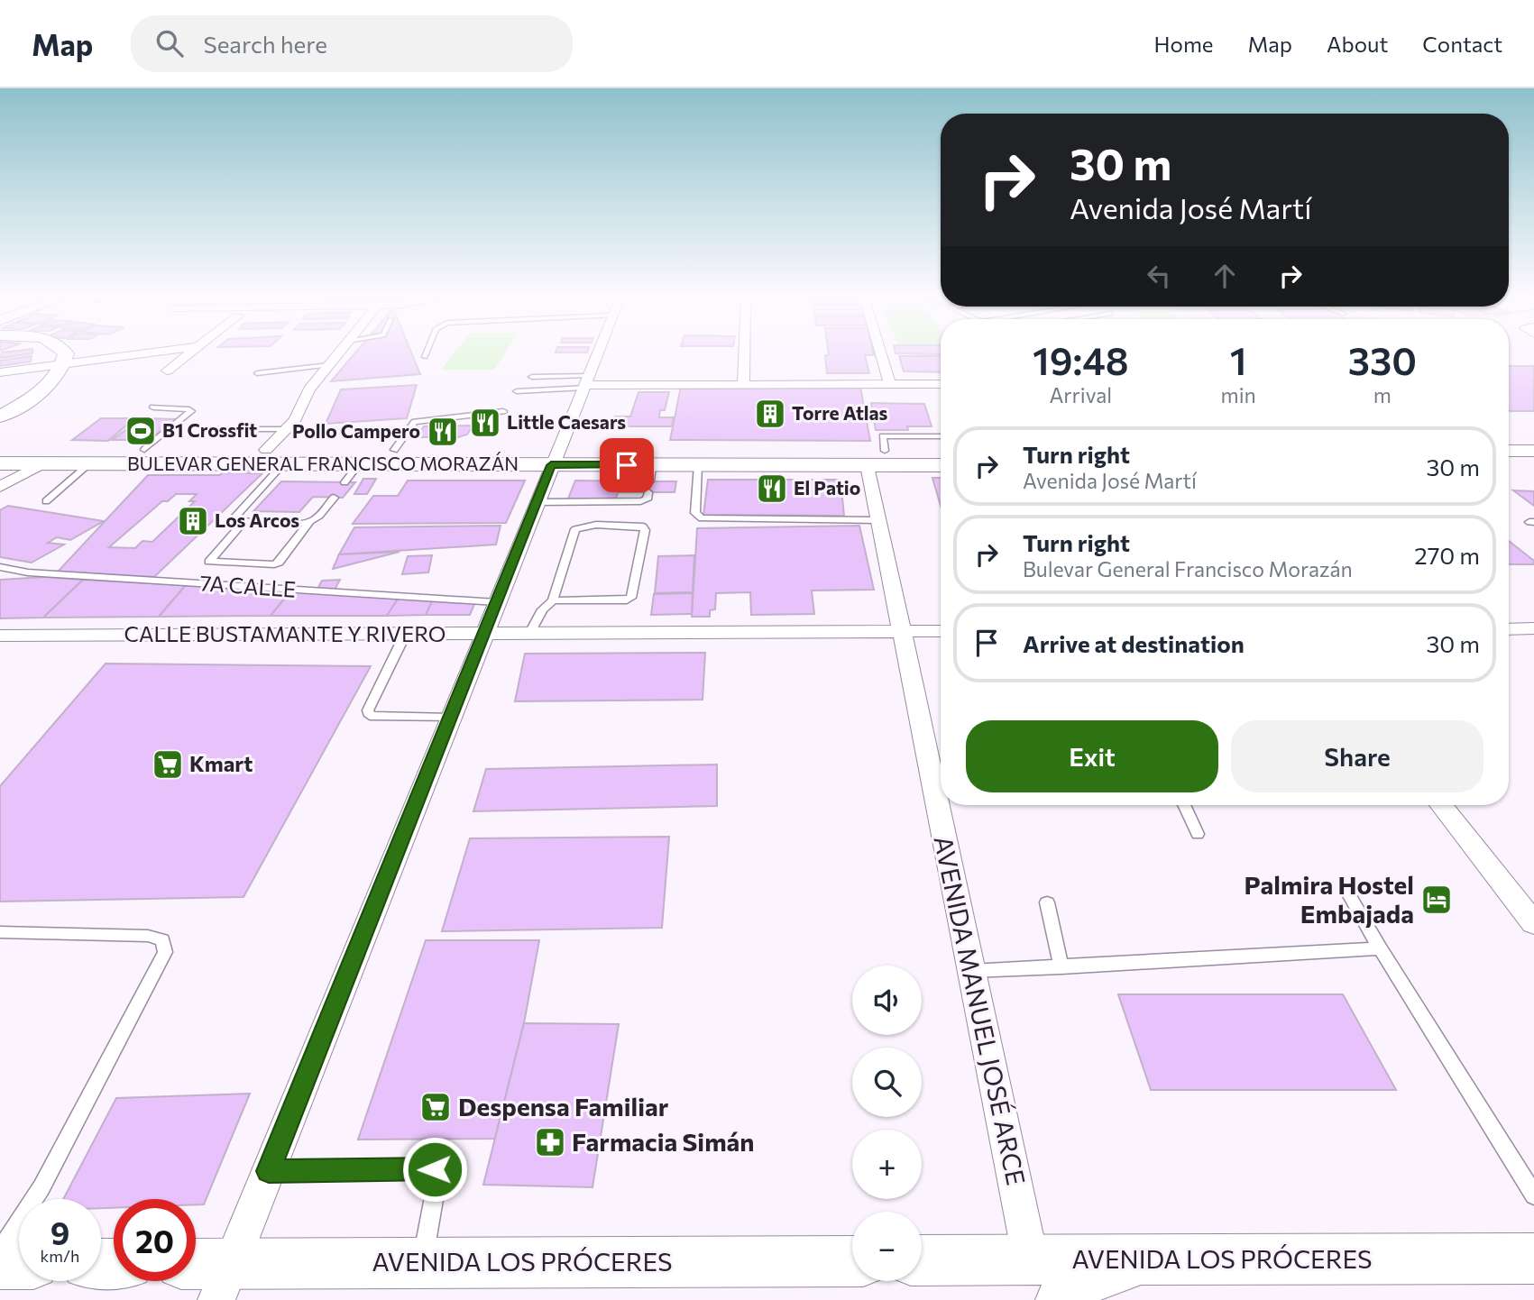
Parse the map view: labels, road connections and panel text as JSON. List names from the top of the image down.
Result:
{
  "streets": {
    "main road": ["BULEVAR GENERAL FRANCISCO MORAZÁN", "AVENIDA LOS PRÓCERES"],
    "street": ["CALLE BUSTAMANTE Y RIVERO", "AVENIDA MANUEL JOSÉ ARCE"],
    "lane": ["7A CALLE"]
  },
  "crossings": [
    ["BULEVAR GENERAL FRANCISCO MORAZÁN", "AVENIDA MANUEL JOSÉ ARCE"],
    ["CALLE BUSTAMANTE Y RIVERO", "AVENIDA MANUEL JOSÉ ARCE"],
    ["AVENIDA MANUEL JOSÉ ARCE", "AVENIDA LOS PRÓCERES"]
  ],
  "places": {
    "building": ["Torre Atlas", "Los Arcos"],
    "restaurant": ["Little Caesars", "Pollo Campero", "El Patio"],
    "sports": ["B1 Crossfit"],
    "supermarket": ["Kmart", "Despensa Familiar"],
    "hotel": ["Palmira Hostel Embajada"],
    "pharmacy": ["Farmacia Simán"]
  },
  "page": {
    "header": "Map",
    "search": "Search here",
    "nav": [
      "Home",
      "Map",
      "About",
      "Contact"
    ],
    "turn": ["30 m", "Avenida José Martí"],
    "eta": [
      "19:48",
      "Arrival",
      "1",
      "min",
      "330",
      "m"
    ],
    "list": [
      {
        "name": "Turn right",
        "note": "Avenida José Martí",
        "value": "30 m"
      },
      {
        "name": "Turn right",
        "note": "Bulevar General Francisco Morazán",
        "value": "270 m"
      },
      {
        "name": "Arrive at destination",
        "value": "30 m"
      }
    ],
    "buttons": ["Exit", "Share"],
    "map_buttons": ["+", "−"],
    "speed": "9 km/h",
    "limit": "20"
  }
}
